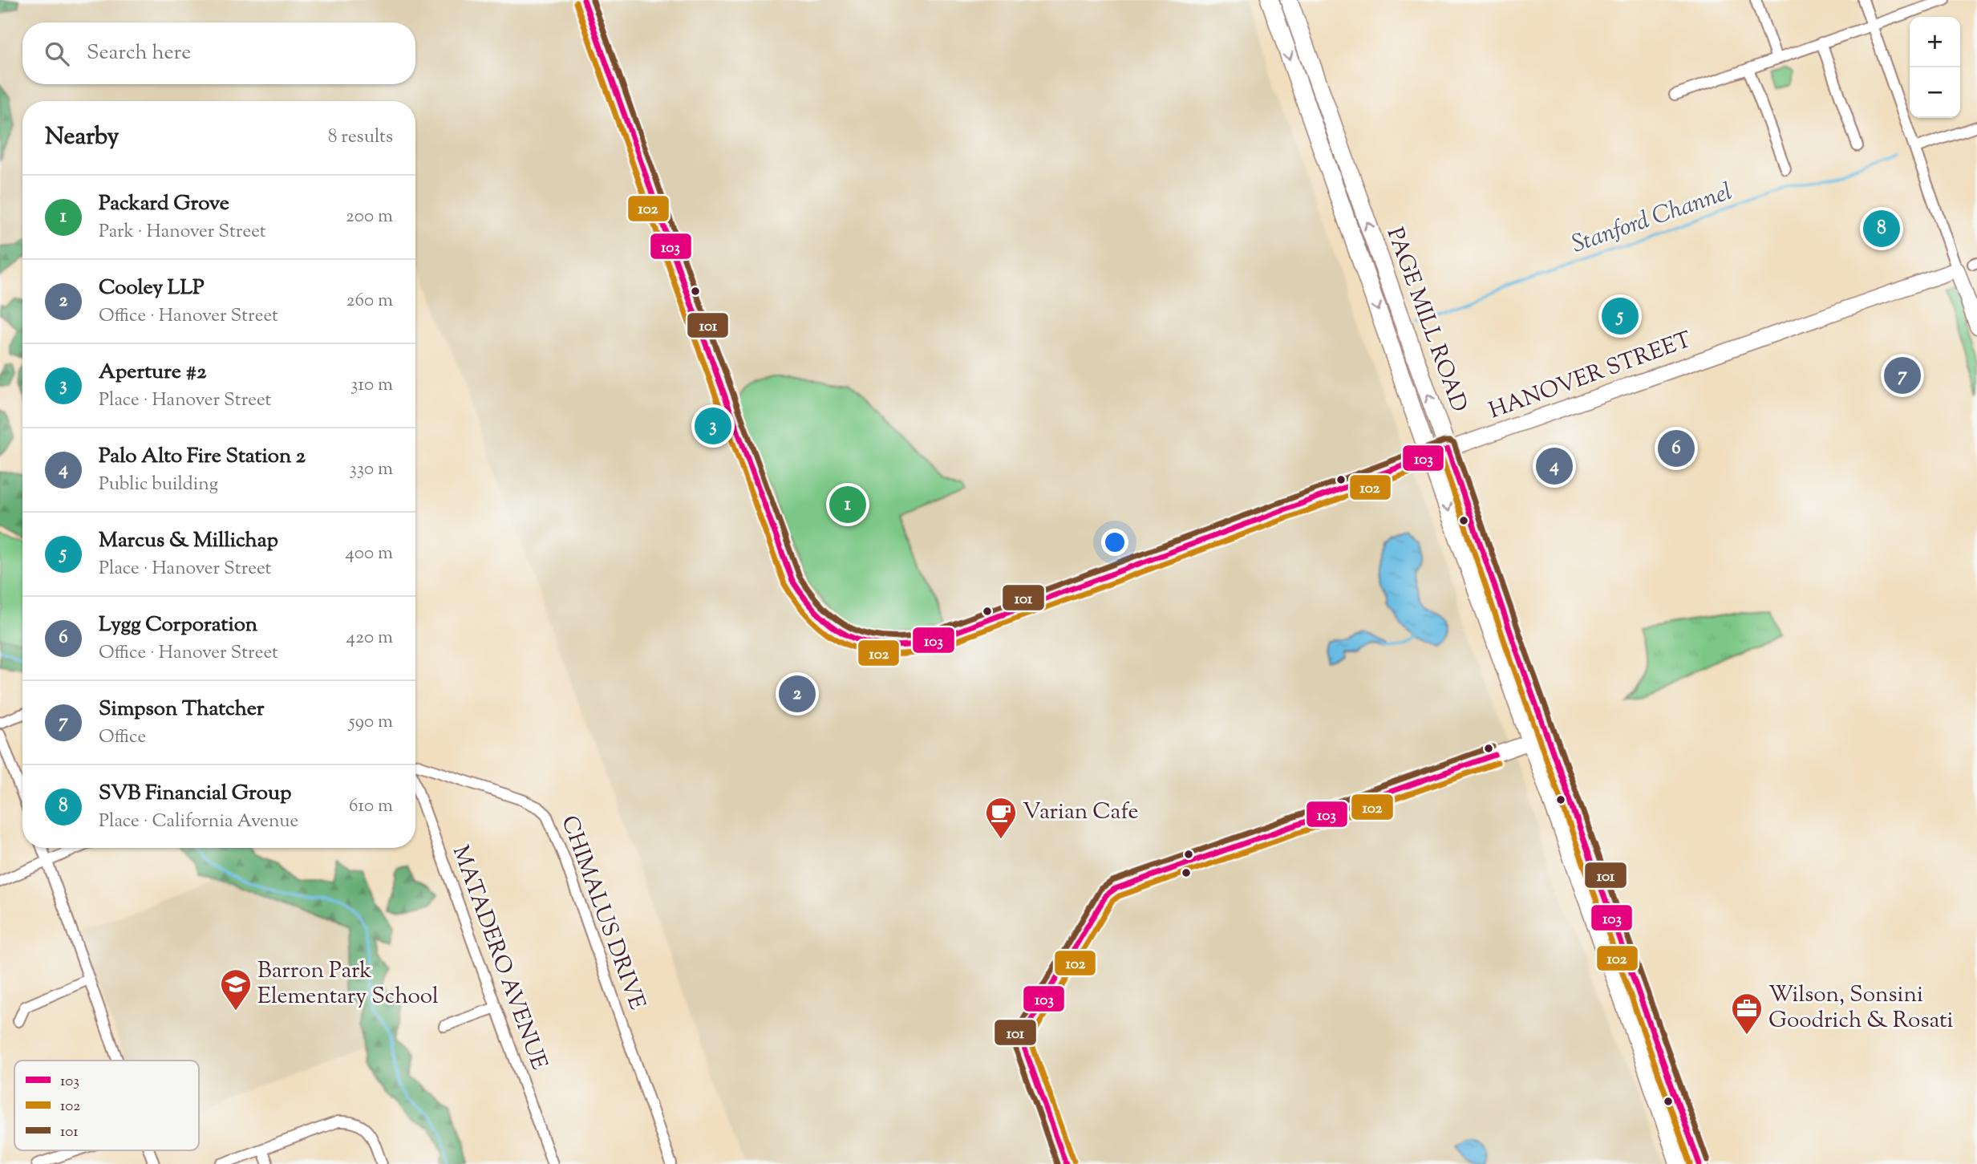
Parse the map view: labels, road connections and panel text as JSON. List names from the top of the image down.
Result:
{
  "streets": {
    "main road": ["PAGE MILL ROAD"],
    "street": ["HANOVER STREET", "CHIMALUS DRIVE", "MATADERO AVENUE"]
  },
  "crossings": [
    ["PAGE MILL ROAD", "HANOVER STREET"]
  ],
  "water": ["Stanford Channel"],
  "places": {
    "cafe": ["Varian Cafe"],
    "school or university": ["Barron Park Elementary School"],
    "office": ["Wilson, Sonsini Goodrich & Rosati"]
  },
  "lines": ["transit line 103", "transit line 101", "transit line 102"],
  "legend": ["103", "102", "101"],
  "page": {
    "map_buttons": ["+", "−"],
    "search": "Search here",
    "heading": ["Nearby", "8 results"],
    "list": [
      {
        "mark": "1",
        "name": "Packard Grove",
        "note": "Park · Hanover Street",
        "value": "200 m"
      },
      {
        "mark": "2",
        "name": "Cooley LLP",
        "note": "Office · Hanover Street",
        "value": "260 m"
      },
      {
        "mark": "3",
        "name": "Aperture #2",
        "note": "Place · Hanover Street",
        "value": "310 m"
      },
      {
        "mark": "4",
        "name": "Palo Alto Fire Station 2",
        "note": "Public building",
        "value": "330 m"
      },
      {
        "mark": "5",
        "name": "Marcus & Millichap",
        "note": "Place · Hanover Street",
        "value": "400 m"
      },
      {
        "mark": "6",
        "name": "Lygg Corporation",
        "note": "Office · Hanover Street",
        "value": "420 m"
      },
      {
        "mark": "7",
        "name": "Simpson Thatcher",
        "note": "Office",
        "value": "590 m"
      },
      {
        "mark": "8",
        "name": "SVB Financial Group",
        "note": "Place · California Avenue",
        "value": "610 m"
      }
    ],
    "pins": [
      "8",
      "5",
      "7",
      "3",
      "6",
      "4",
      "1",
      "2"
    ]
  }
}
